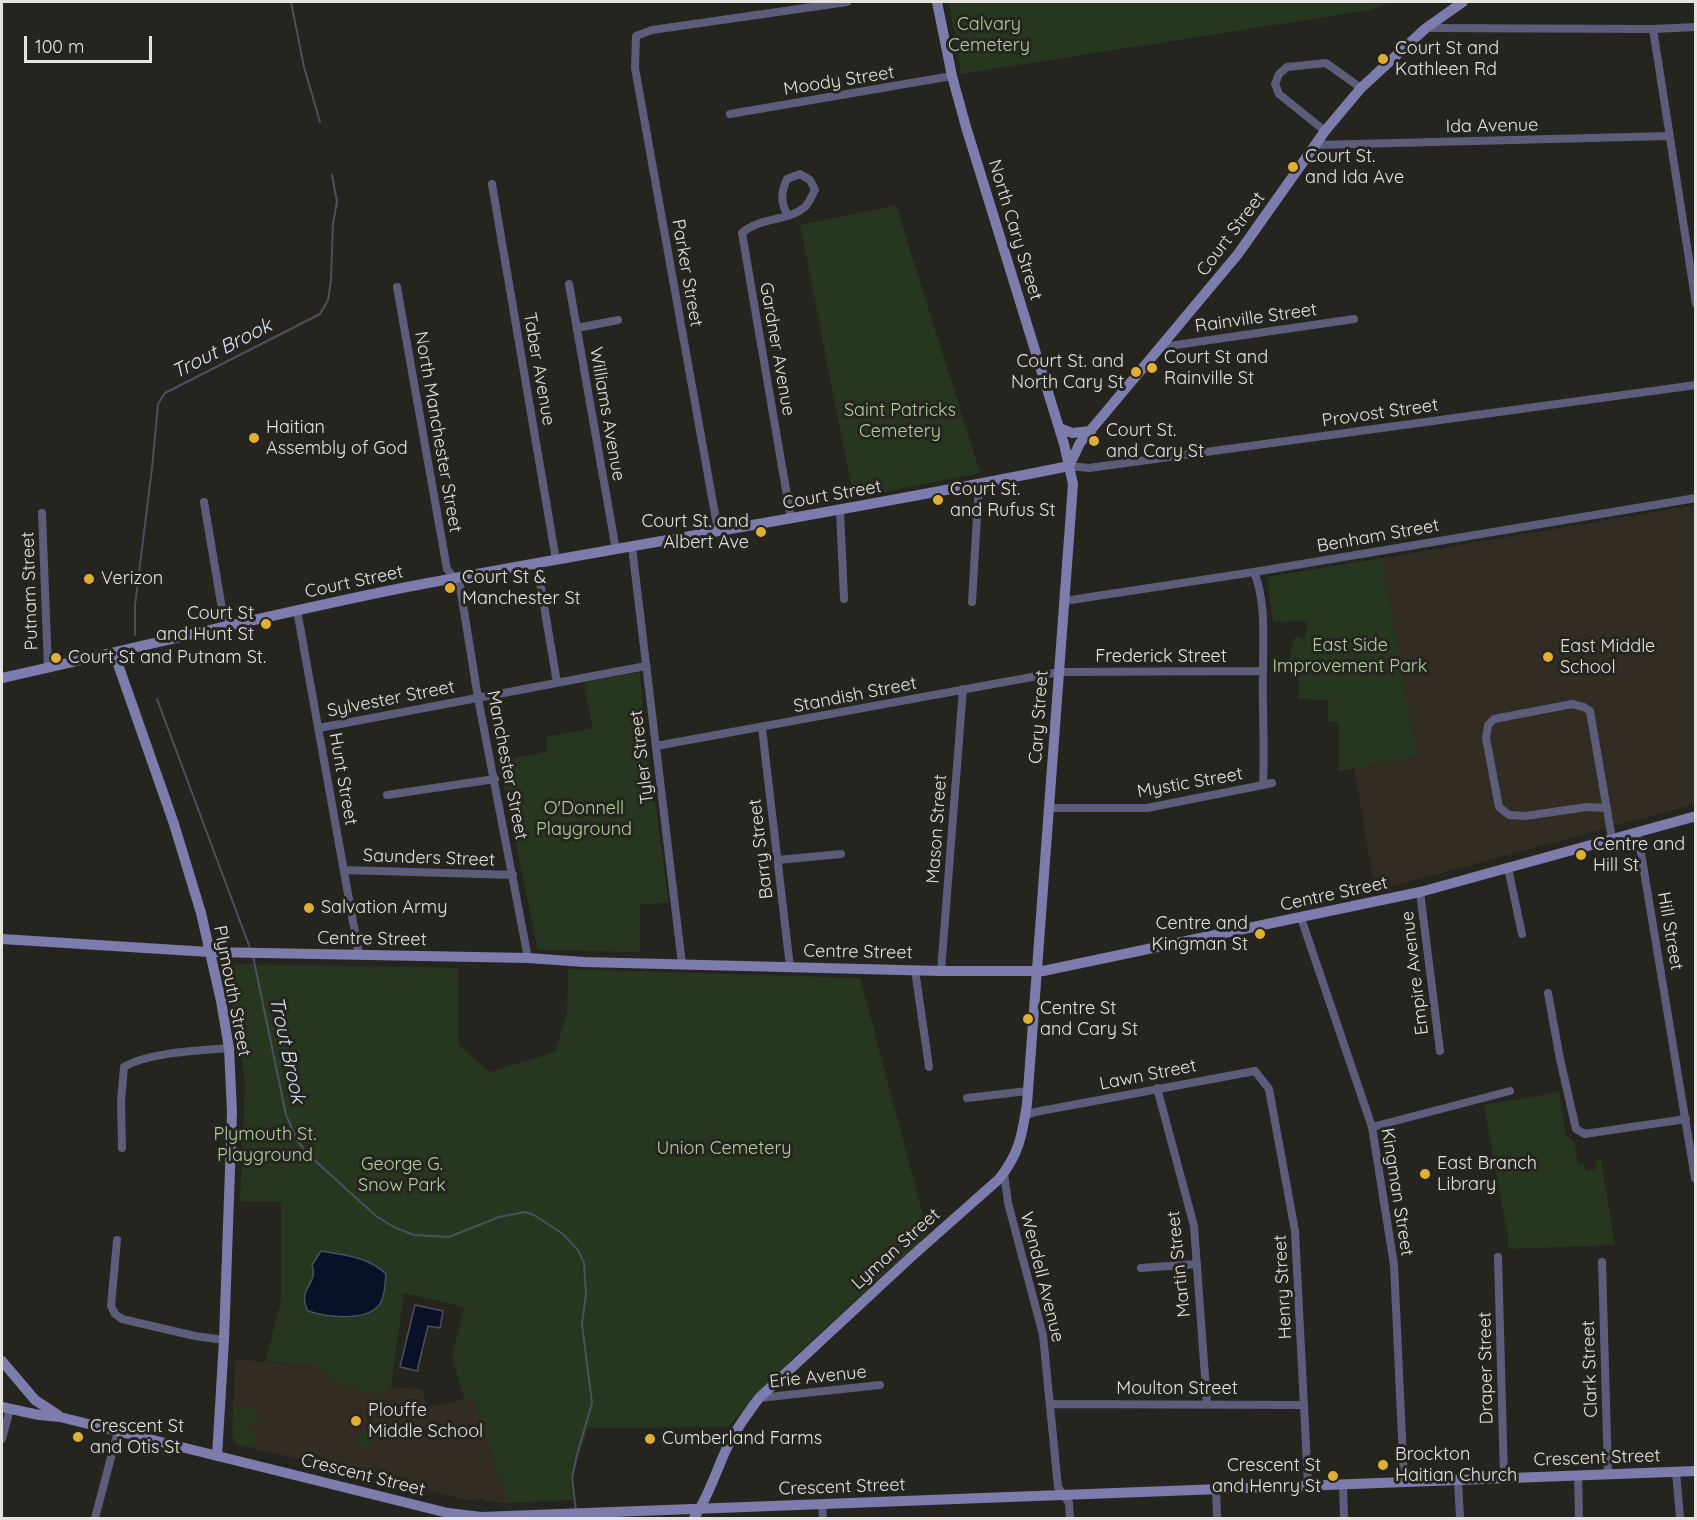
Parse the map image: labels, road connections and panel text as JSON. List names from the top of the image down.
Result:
{
  "streets": {
    "main road": [
      "North Cary Street",
      "Court Street",
      "Cary Street",
      "Centre Street",
      "Plymouth Street",
      "Lyman Street",
      "Crescent Street"
    ],
    "street": [
      "Moody Street",
      "Ida Avenue",
      "Parker Street",
      "Rainville Street",
      "Gardner Avenue",
      "Taber Avenue",
      "Provost Street",
      "Williams Avenue",
      "North Manchester Street",
      "Benham Street",
      "Putnam Street",
      "Frederick Street",
      "Standish Street",
      "Sylvester Street",
      "Tyler Street",
      "Manchester Street",
      "Hunt Street",
      "Mystic Street",
      "Mason Street",
      "Barry Street",
      "Saunders Street",
      "Hill Street",
      "Empire Avenue",
      "Lawn Street",
      "Kingman Street",
      "Martin Street",
      "Wendell Avenue",
      "Henry Street",
      "Draper Street",
      "Clark Street",
      "Erie Avenue",
      "Moulton Street"
    ]
  },
  "crossings": [
    ["Moody Street", "North Cary Street"],
    ["Ida Avenue", "Court Street"],
    ["North Cary Street", "Court Street"],
    ["North Cary Street", "Provost Street"],
    ["North Cary Street", "Cary Street"],
    ["Court Street", "Parker Street"],
    ["Court Street", "Rainville Street"],
    ["Court Street", "Gardner Avenue"],
    ["Court Street", "Taber Avenue"],
    ["Court Street", "Provost Street"],
    ["Court Street", "Williams Avenue"],
    ["Court Street", "North Manchester Street"],
    ["Court Street", "Putnam Street"],
    ["Court Street", "Cary Street"],
    ["Court Street", "Tyler Street"],
    ["Court Street", "Manchester Street"],
    ["Court Street", "Hunt Street"],
    ["Court Street", "Plymouth Street"],
    ["Provost Street", "Cary Street"],
    ["North Manchester Street", "Manchester Street"],
    ["Benham Street", "Cary Street"],
    ["Frederick Street", "Standish Street"],
    ["Frederick Street", "Cary Street"],
    ["Frederick Street", "Mystic Street"],
    ["Standish Street", "Cary Street"],
    ["Standish Street", "Tyler Street"],
    ["Standish Street", "Mason Street"],
    ["Standish Street", "Barry Street"],
    ["Sylvester Street", "Tyler Street"],
    ["Sylvester Street", "Manchester Street"],
    ["Sylvester Street", "Hunt Street"],
    ["Cary Street", "Mystic Street"],
    ["Cary Street", "Centre Street"],
    ["Cary Street", "Lyman Street"],
    ["Tyler Street", "Centre Street"],
    ["Manchester Street", "Saunders Street"],
    ["Manchester Street", "Centre Street"],
    ["Hunt Street", "Saunders Street"],
    ["Hunt Street", "Centre Street"],
    ["Mason Street", "Centre Street"],
    ["Barry Street", "Centre Street"],
    ["Centre Street", "Hill Street"],
    ["Centre Street", "Empire Avenue"],
    ["Centre Street", "Plymouth Street"],
    ["Centre Street", "Kingman Street"],
    ["Centre Street", "Lyman Street"],
    ["Plymouth Street", "Crescent Street"],
    ["Lawn Street", "Lyman Street"],
    ["Lawn Street", "Martin Street"],
    ["Lawn Street", "Henry Street"],
    ["Kingman Street", "Crescent Street"],
    ["Lyman Street", "Wendell Avenue"],
    ["Lyman Street", "Erie Avenue"],
    ["Lyman Street", "Crescent Street"],
    ["Martin Street", "Moulton Street"],
    ["Wendell Avenue", "Moulton Street"],
    ["Wendell Avenue", "Crescent Street"],
    ["Henry Street", "Moulton Street"],
    ["Henry Street", "Crescent Street"],
    ["Draper Street", "Crescent Street"],
    ["Clark Street", "Crescent Street"]
  ],
  "water": ["Trout Brook"],
  "parks": [
    "Calvary Cemetery",
    "Saint Patricks Cemetery",
    "East Side Improvement Park",
    "O'Donnell Playground",
    "Plymouth St. Playground",
    "Union Cemetery",
    "George G. Snow Park"
  ],
  "places": [
    "Court St and Kathleen Rd",
    "Court St. and Ida Ave",
    "Court St and Rainville St",
    "Court St. and North Cary St",
    "Haitian Assembly of God",
    "Court St. and Cary St",
    "Court St. and Rufus St",
    "Court St. and Albert Ave",
    "Verizon",
    "Court St & Manchester St",
    "Court St and Hunt St",
    "East Middle School",
    "Court St and Putnam St.",
    "Centre and Hill St",
    "Salvation Army",
    "Centre and Kingman St",
    "Centre St and Cary St",
    "East Branch Library",
    "Plouffe Middle School",
    "Crescent St and Otis St",
    "Cumberland Farms",
    "Brockton Haitian Church",
    "Crescent St and Henry St"
  ],
  "scale_bar": "100 m"
}
